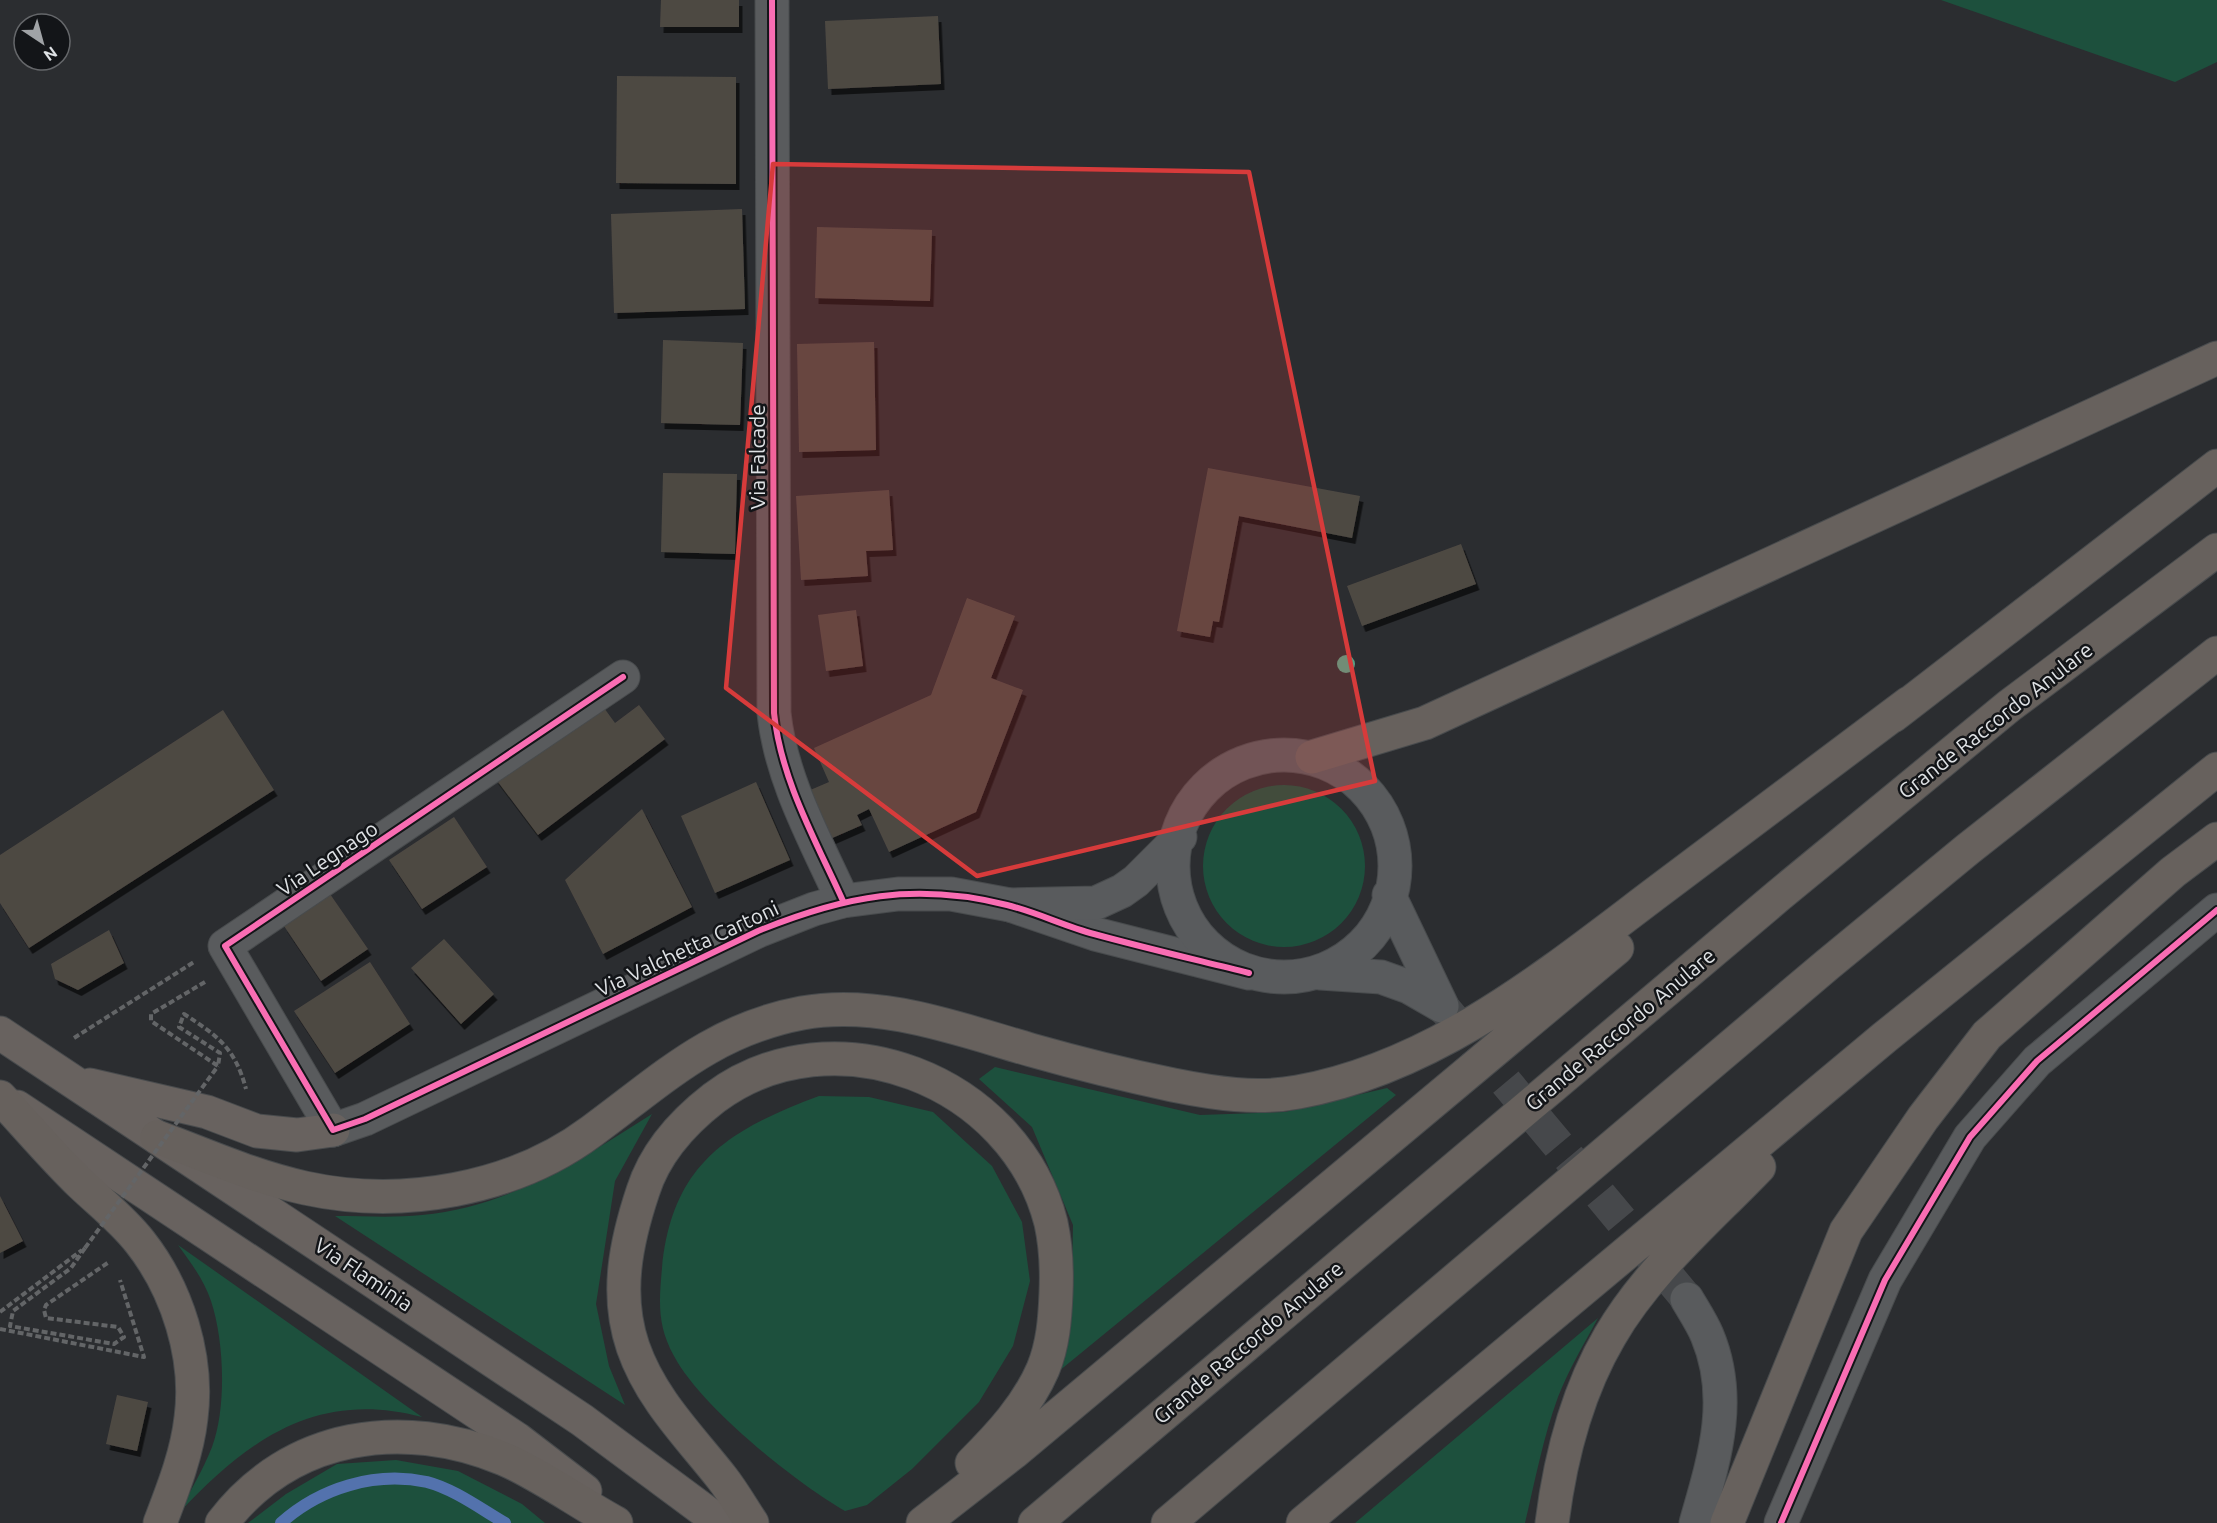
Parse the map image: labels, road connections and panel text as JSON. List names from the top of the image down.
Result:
{
  "streets": {
    "highway": ["Grande Raccordo Anulare", "Via Flaminia"],
    "street": ["Via Falcade", "Via Legnago", "Via Valchetta Cartoni"]
  },
  "crossings": [
    ["Via Falcade", "Via Valchetta Cartoni"],
    ["Via Legnago", "Via Valchetta Cartoni"]
  ],
  "north": "bottom right"
}
